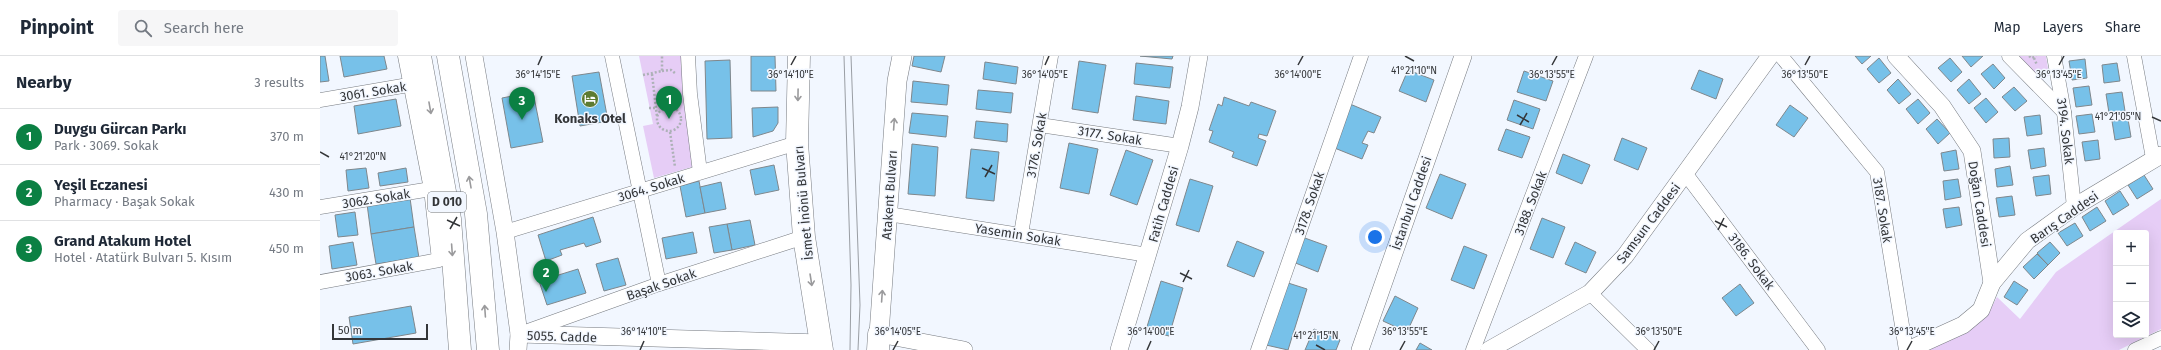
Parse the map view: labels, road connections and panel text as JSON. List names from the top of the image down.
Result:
{
  "streets": {
    "main road": ["Atakent Bulvarı", "D 010", "İsmet İnönü Bulvarı"],
    "street": [
      "3061. Sokak",
      "3194. Sokak",
      "3177. Sokak",
      "3176. Sokak",
      "3064. Sokak",
      "3062. Sokak",
      "3178. Sokak",
      "İstanbul Caddesi",
      "3188. Sokak",
      "Fatih Caddesi",
      "Doğan Caddesi",
      "3187. Sokak",
      "Barış Caddesi",
      "Samsun Caddesi",
      "Yasemin Sokak",
      "3186. Sokak",
      "3063. Sokak",
      "Başak Sokak",
      "5055. Cadde"
    ]
  },
  "crossings": [
    ["3061. Sokak", "D 010"],
    ["3194. Sokak", "Barış Caddesi"],
    ["3177. Sokak", "3176. Sokak"],
    ["3177. Sokak", "Fatih Caddesi"],
    ["3176. Sokak", "Yasemin Sokak"],
    ["3064. Sokak", "İsmet İnönü Bulvarı"],
    ["Atakent Bulvarı", "Yasemin Sokak"],
    ["3062. Sokak", "3063. Sokak"],
    ["İsmet İnönü Bulvarı", "Başak Sokak"],
    ["İsmet İnönü Bulvarı", "5055. Cadde"],
    ["Fatih Caddesi", "Yasemin Sokak"],
    ["Doğan Caddesi", "Barış Caddesi"],
    ["3187. Sokak", "Barış Caddesi"],
    ["Samsun Caddesi", "3186. Sokak"],
    ["Başak Sokak", "5055. Cadde"]
  ],
  "one_way": ["Atakent Bulvarı", "İsmet İnönü Bulvarı"],
  "places": {
    "hotel": ["Konaks Otel"]
  },
  "scale_bar": "50 m",
  "page": {
    "header": "Pinpoint",
    "search": "Search here",
    "nav": ["Map", "Layers", "Share"],
    "heading": ["Nearby", "3 results"],
    "pins": ["1", "3", "2"],
    "list": [
      {
        "mark": "1",
        "name": "Duygu Gürcan Parkı",
        "note": "Park · 3069. Sokak",
        "value": "370 m"
      },
      {
        "mark": "2",
        "name": "Yeşil Eczanesi",
        "note": "Pharmacy · Başak Sokak",
        "value": "430 m"
      },
      {
        "mark": "3",
        "name": "Grand Atakum Hotel",
        "note": "Hotel · Atatürk Bulvarı 5. Kısım",
        "value": "450 m"
      }
    ],
    "map_buttons": ["+", "−"],
    "scale": "50 m"
  },
  "coordinates": [
    "41°21'10\"N",
    "36°14'15\"E",
    "36°14'10\"E",
    "36°14'05\"E",
    "36°14'00\"E",
    "36°13'55\"E",
    "36°13'50\"E",
    "36°13'45\"E",
    "41°21'05\"N",
    "41°21'20\"N",
    "41°21'15\"N"
  ]
}
